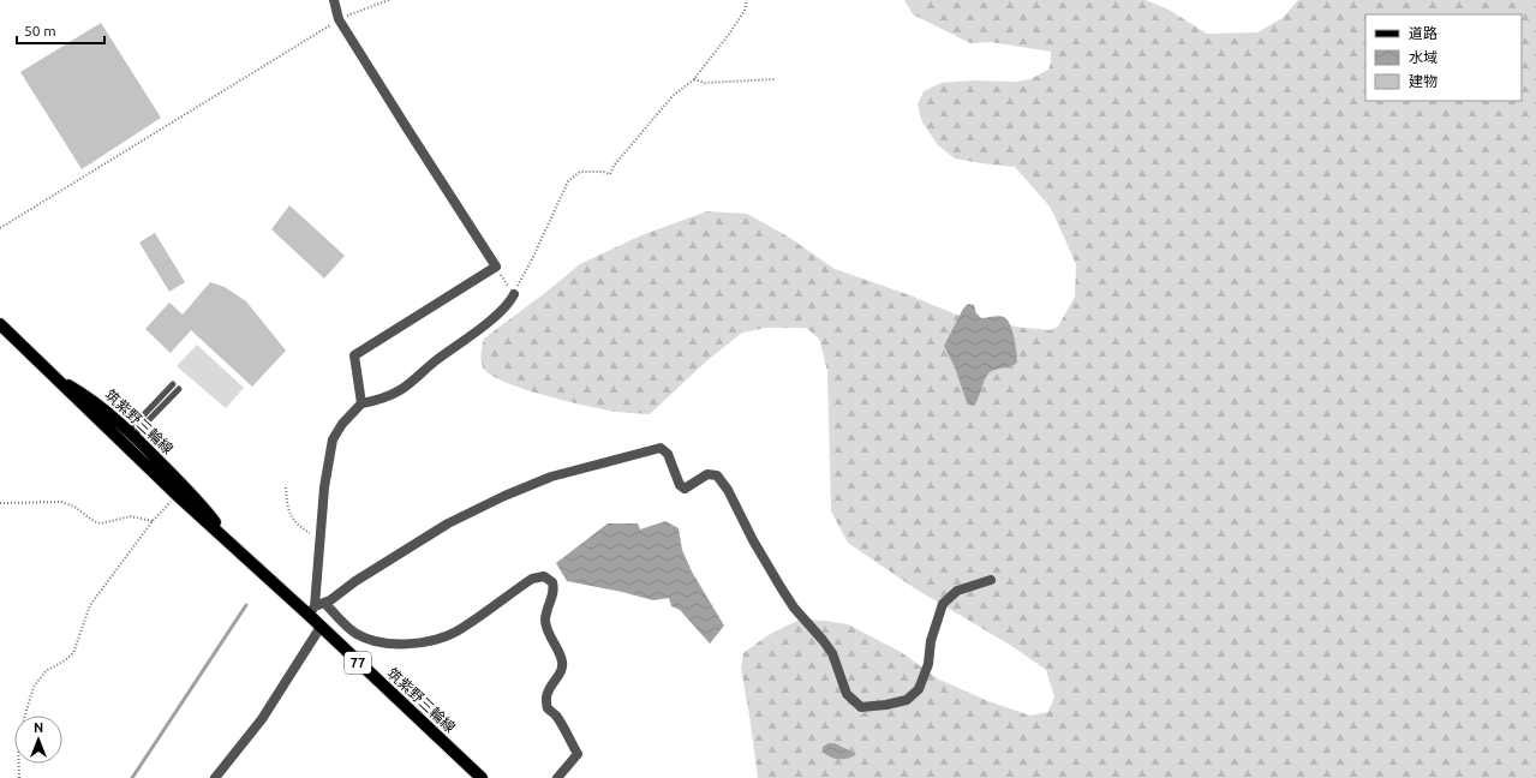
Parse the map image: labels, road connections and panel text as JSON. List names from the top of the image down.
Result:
{
  "streets": {
    "main road": ["筑紫野三輪線", "77"]
  },
  "legend": ["道路", "水域", "建物"],
  "scale_bar": "50 m",
  "north": "top"
}
